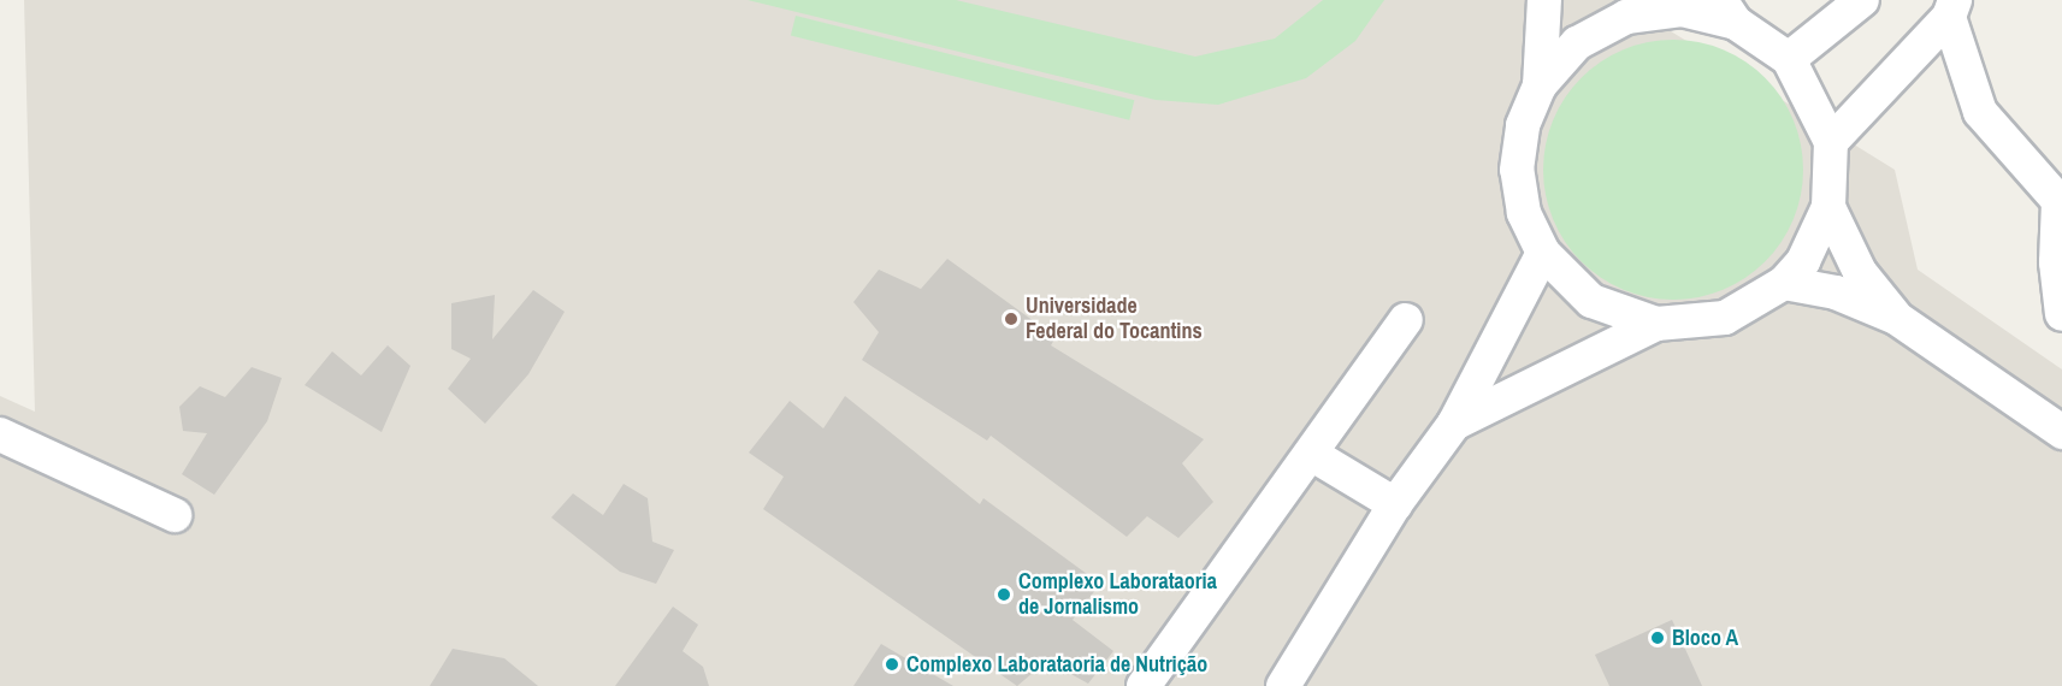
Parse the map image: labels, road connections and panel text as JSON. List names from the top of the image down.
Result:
{
  "places": [
    "Universidade Federal do Tocantins",
    "Complexo Laborataoria de Jornalismo",
    "Bloco A",
    "Complexo Laborataoria de Nutrição"
  ]
}
